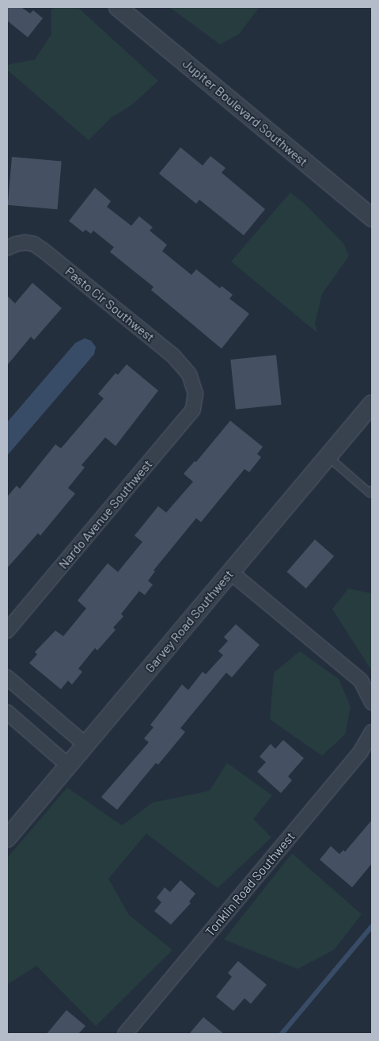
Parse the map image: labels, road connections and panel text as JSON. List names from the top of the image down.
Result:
{
  "streets": {
    "street": [
      "Jupiter Boulevard Southwest",
      "Pasto Cir Southwest",
      "Nardo Avenue Southwest",
      "Garvey Road Southwest",
      "Tonklin Road Southwest"
    ]
  },
  "crossings": [
    ["Pasto Cir Southwest", "Nardo Avenue Southwest"]
  ]
}
